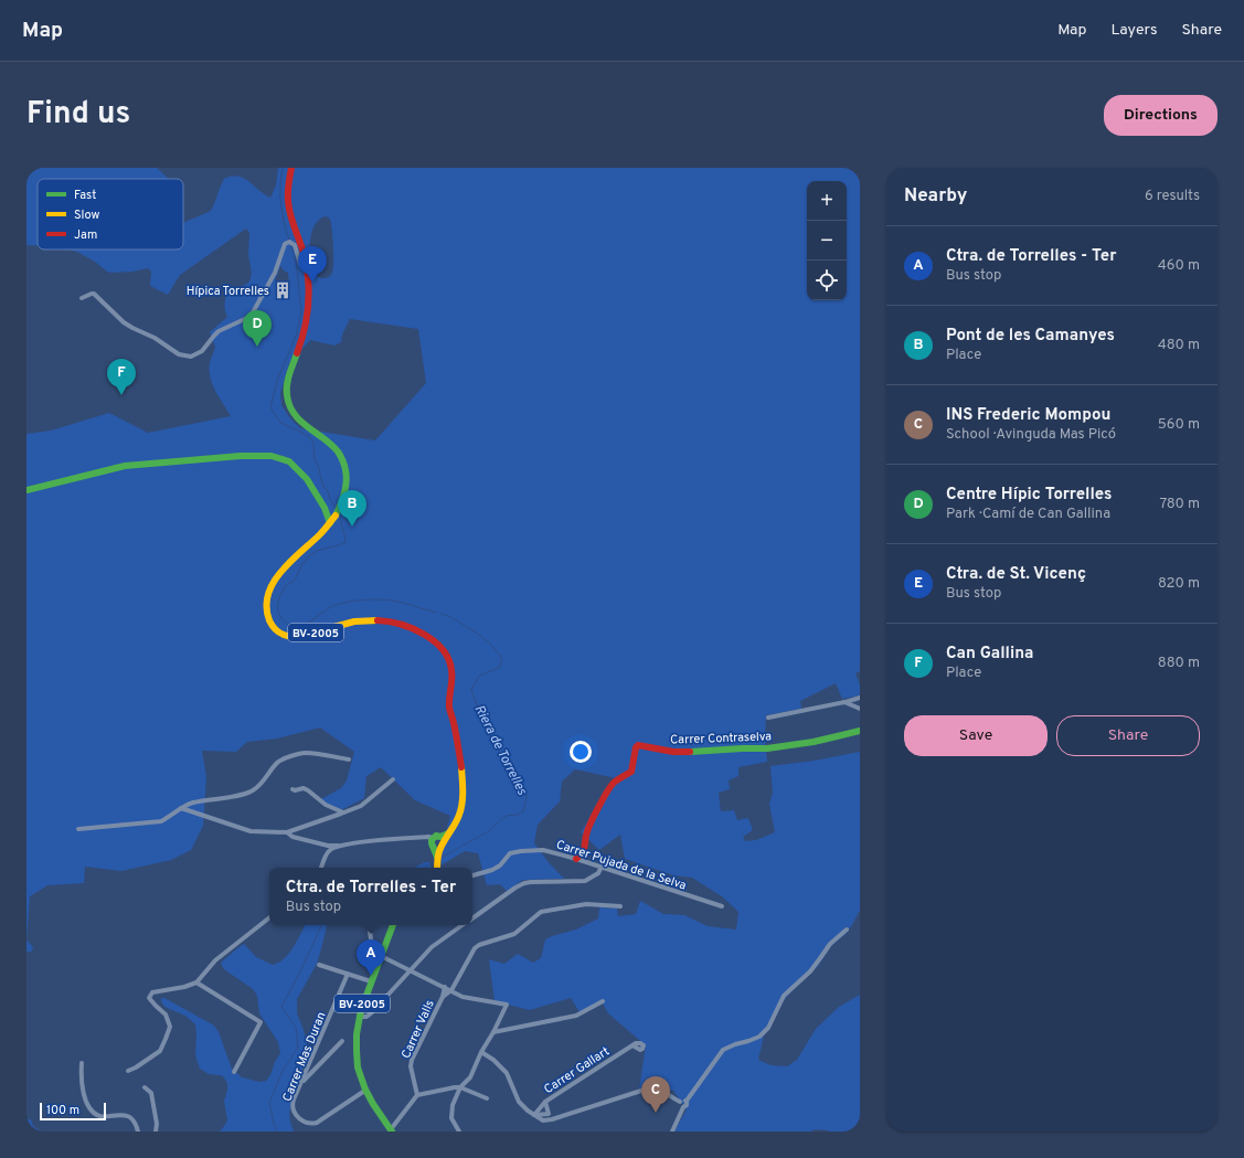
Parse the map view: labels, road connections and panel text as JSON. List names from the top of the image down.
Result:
{
  "streets": {
    "main road": ["BV-2005", "Carrer Contraselva"],
    "street": [
      "Carrer Pujada de la Selva",
      "Carrer Valls",
      "Carrer Mas Duran",
      "Carrer Gallart"
    ]
  },
  "crossings": [
    ["BV-2005", "Carrer Mas Duran"],
    ["Carrer Contraselva", "Carrer Pujada de la Selva"]
  ],
  "water": ["Riera de Torrelles"],
  "places": {
    "building": ["Hípica Torrelles"]
  },
  "legend": ["Fast", "Slow", "Jam"],
  "scale_bar": "100 m",
  "page": {
    "header": "Map",
    "nav": ["Map", "Layers", "Share"],
    "title": "Find us",
    "buttons": [
      "Directions",
      ["Save", "Share"]
    ],
    "heading": ["Nearby", "6 results"],
    "map_buttons": ["+", "−"],
    "list": [
      {
        "mark": "A",
        "name": "Ctra. de Torrelles - Ter",
        "note": "Bus stop",
        "value": "460 m"
      },
      {
        "mark": "B",
        "name": "Pont de les Camanyes",
        "note": "Place",
        "value": "480 m"
      },
      {
        "mark": "C",
        "name": "INS Frederic Mompou",
        "note": "School · Avinguda Mas Picó",
        "value": "560 m"
      },
      {
        "mark": "D",
        "name": "Centre Hípic Torrelles",
        "note": "Park · Camí de Can Gallina",
        "value": "780 m"
      },
      {
        "mark": "E",
        "name": "Ctra. de St. Vicenç",
        "note": "Bus stop",
        "value": "820 m"
      },
      {
        "mark": "F",
        "name": "Can Gallina",
        "note": "Place",
        "value": "880 m"
      }
    ],
    "pins": [
      "E",
      "D",
      "F",
      "B",
      "A",
      "C"
    ],
    "popup": ["Ctra. de Torrelles - Ter", "Bus stop"],
    "scale": "100 m"
  }
}
